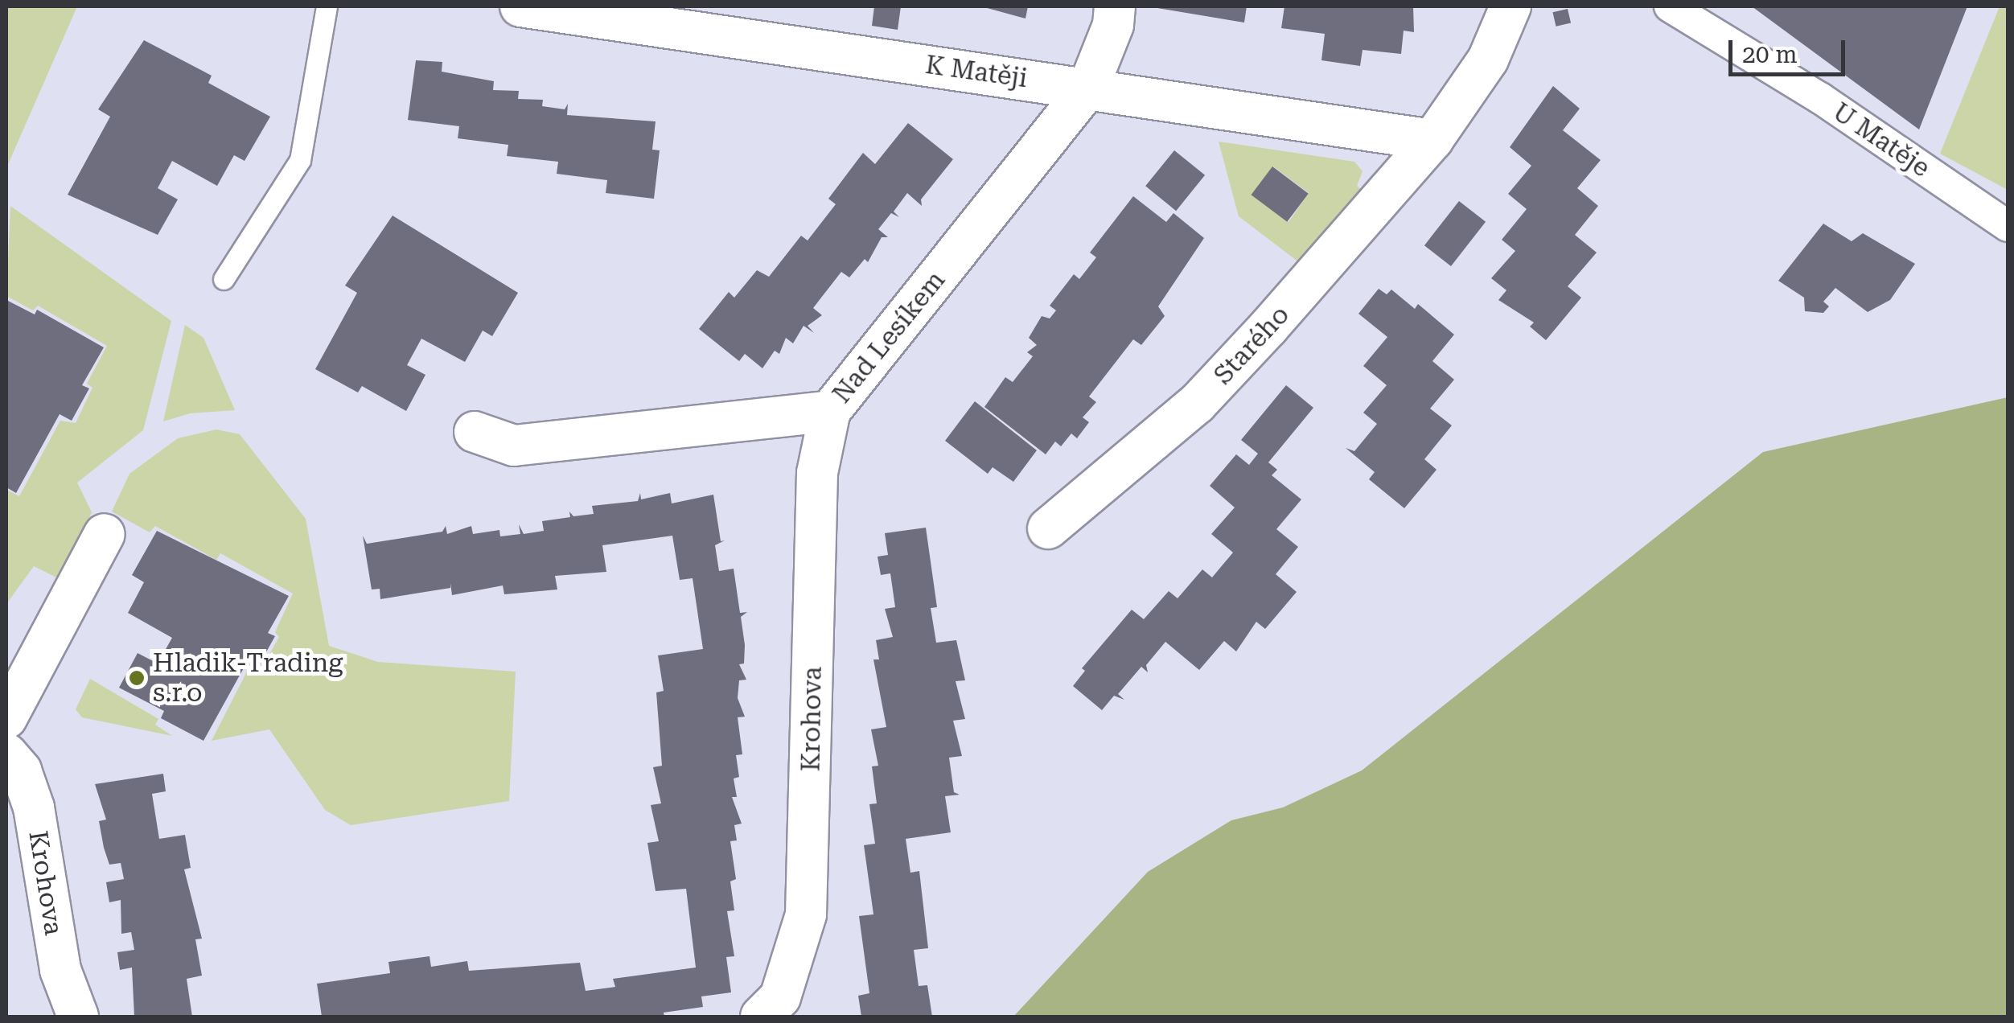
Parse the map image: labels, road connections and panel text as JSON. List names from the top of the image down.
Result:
{
  "streets": {
    "street": [
      "K Matěji",
      "U Matěje",
      "Nad Lesíkem",
      "Starého",
      "Krohova"
    ]
  },
  "crossings": [
    ["K Matěji", "Nad Lesíkem"],
    ["K Matěji", "Starého"],
    ["Nad Lesíkem", "Krohova"]
  ],
  "places": ["Hladik-Trading s.r.o"],
  "scale_bar": "20 m"
}
